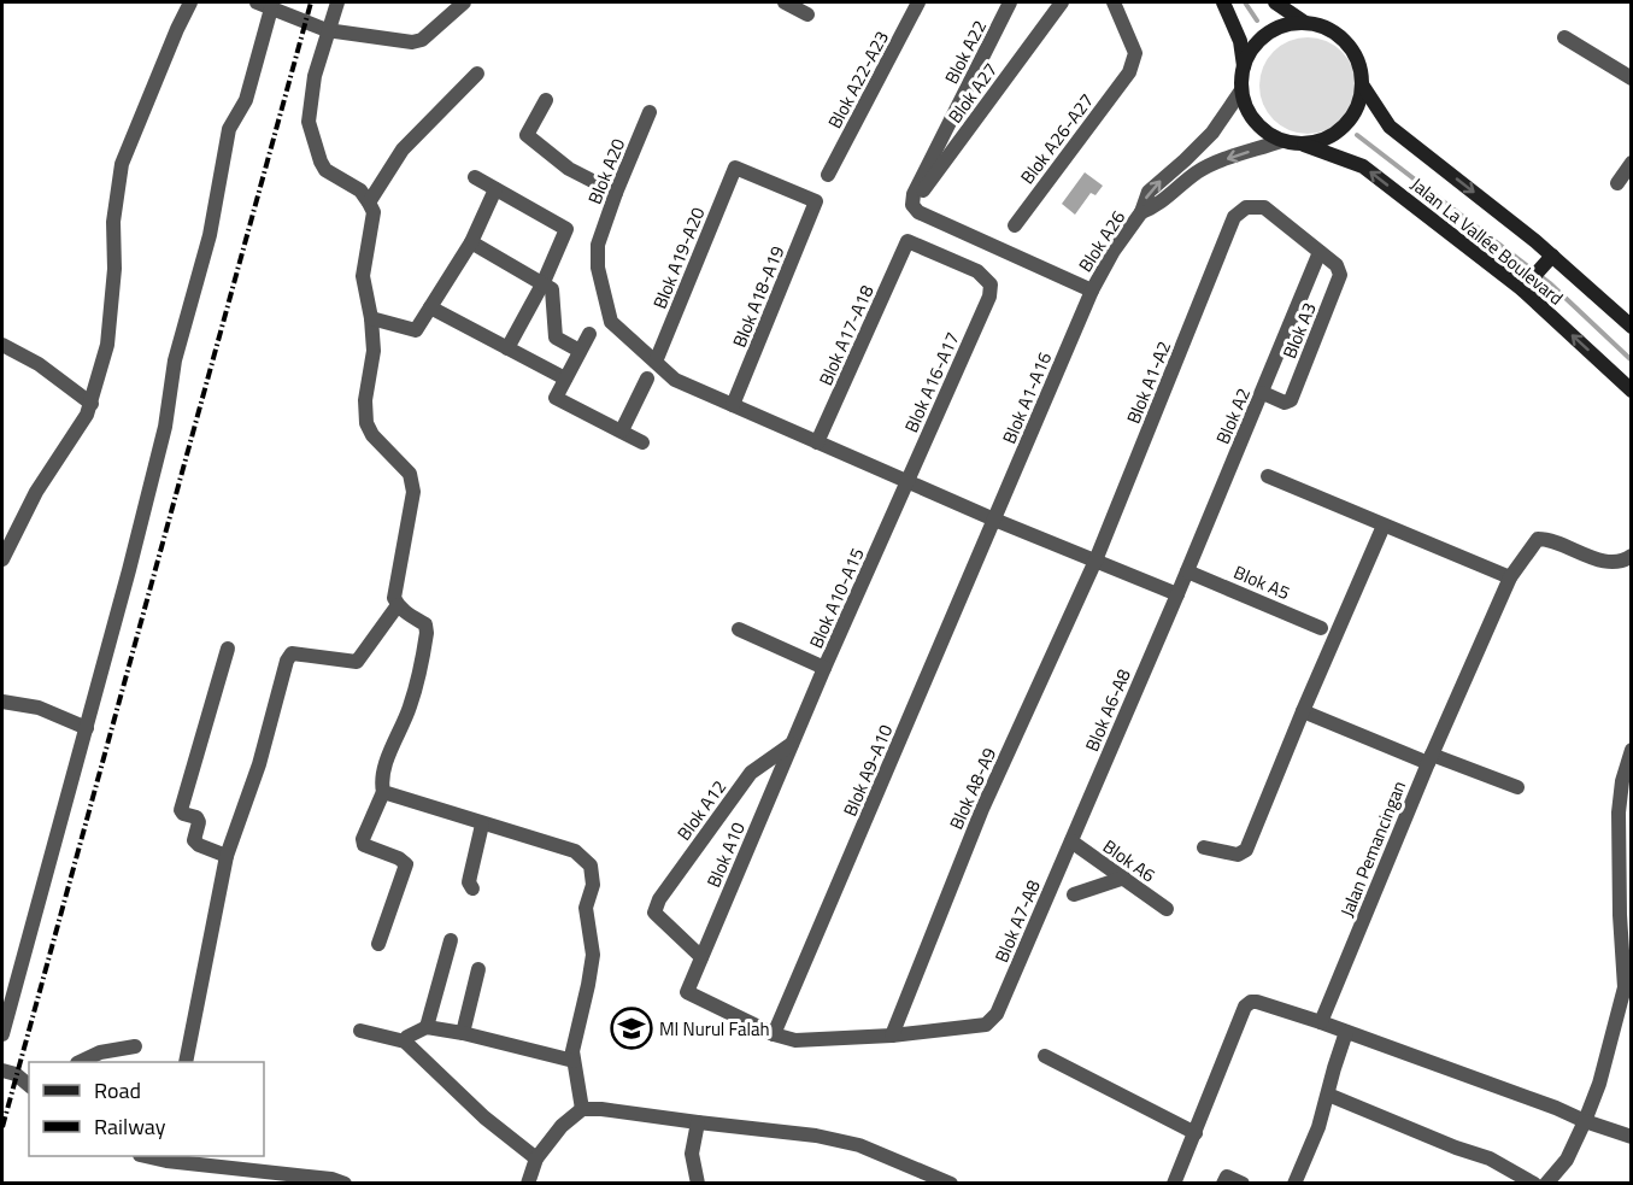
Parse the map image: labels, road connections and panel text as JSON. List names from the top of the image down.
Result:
{
  "streets": {
    "street": [
      "Blok A22",
      "Blok A22-A23",
      "Blok A27",
      "Blok A26-A27",
      "Blok A20",
      "Blok A26",
      "Jalan La Vallée Boulevard",
      "Blok A19-A20",
      "Blok A18-A19",
      "Blok A3",
      "Blok A17-A18",
      "Blok A16-A17",
      "Blok A1-A2",
      "Blok A1-A16",
      "Blok A2",
      "Blok A5",
      "Blok A10-A15",
      "Blok A6-A8",
      "Blok A9-A10",
      "Blok A8-A9",
      "Blok A12",
      "Jalan Pemancingan",
      "Blok A10",
      "Blok A6",
      "Blok A7-A8"
    ]
  },
  "crossings": [
    ["Blok A22", "Blok A27"],
    ["Blok A20", "Blok A19-A20"],
    ["Blok A26", "Jalan La Vallée Boulevard"],
    ["Blok A26", "Blok A1-A16"],
    ["Blok A19-A20", "Blok A18-A19"],
    ["Blok A3", "Blok A1-A2"],
    ["Blok A3", "Blok A2"],
    ["Blok A17-A18", "Blok A16-A17"],
    ["Blok A16-A17", "Blok A10-A15"],
    ["Blok A1-A2", "Blok A2"],
    ["Blok A1-A2", "Blok A8-A9"],
    ["Blok A1-A16", "Blok A9-A10"],
    ["Blok A2", "Blok A5"],
    ["Blok A2", "Blok A6-A8"],
    ["Blok A10-A15", "Blok A12"],
    ["Blok A10-A15", "Blok A10"],
    ["Blok A6-A8", "Blok A6"],
    ["Blok A6-A8", "Blok A7-A8"],
    ["Blok A9-A10", "Blok A10"],
    ["Blok A8-A9", "Blok A7-A8"],
    ["Blok A12", "Blok A10"],
    ["Blok A6", "Blok A7-A8"]
  ],
  "places": {
    "school or university": ["MI Nurul Falah"]
  },
  "legend": ["Road", "Railway"]
}
